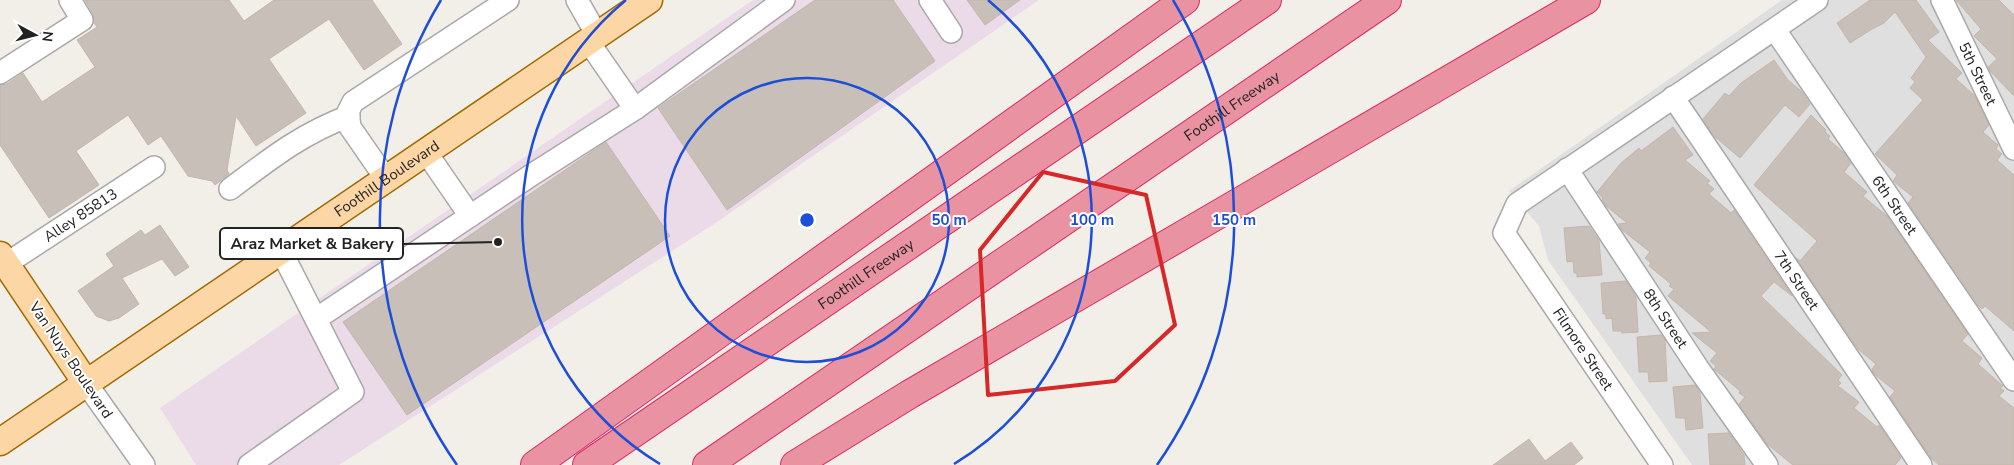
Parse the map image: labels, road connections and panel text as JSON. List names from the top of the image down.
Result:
{
  "streets": {
    "highway": ["Foothill Freeway"],
    "main road": ["Foothill Boulevard", "Van Nuys Boulevard"],
    "street": [
      "5th Street",
      "6th Street",
      "Alley 85813",
      "7th Street",
      "8th Street",
      "Filmore Street"
    ]
  },
  "crossings": [
    ["Foothill Boulevard", "Van Nuys Boulevard"],
    ["Alley 85813", "Van Nuys Boulevard"],
    ["8th Street", "Filmore Street"]
  ],
  "places": ["Araz Market & Bakery"],
  "north": "right",
  "rings": ["50 m", "100 m", "150 m"]
}
